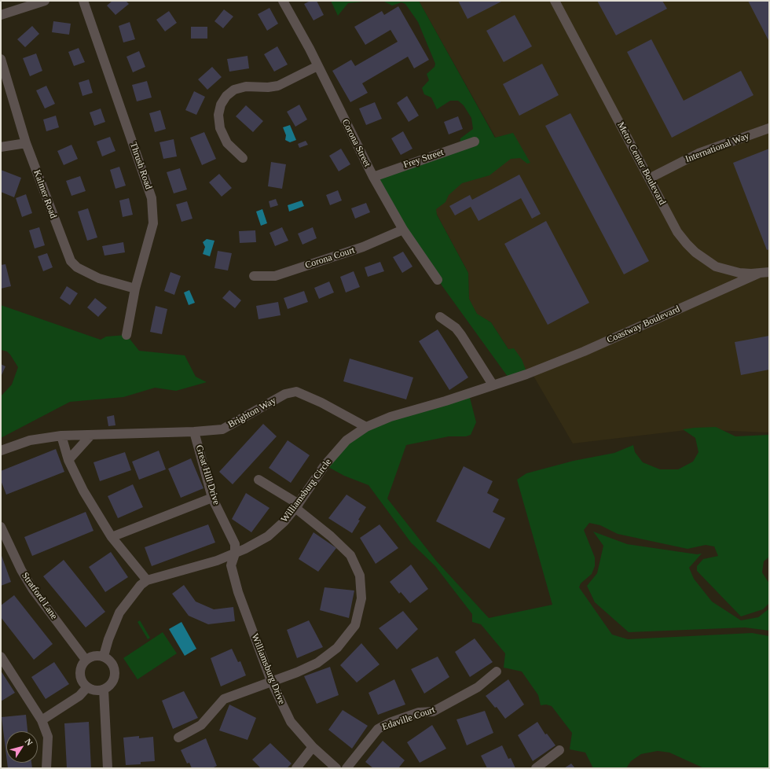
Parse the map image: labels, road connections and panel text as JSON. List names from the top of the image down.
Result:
{
  "streets": {
    "street": [
      "Corona Street",
      "International Way",
      "Frey Street",
      "Metro Center Boulevard",
      "Thrush Road",
      "Kalmer Road",
      "Corona Court",
      "Coastway Boulevard",
      "Brighton Way",
      "Great Hill Drive",
      "Williamsburg Circle",
      "Stratford Lane",
      "Williamsburg Drive",
      "Edaville Court"
    ]
  },
  "crossings": [
    ["Corona Street", "Frey Street"],
    ["Corona Street", "Corona Court"],
    ["International Way", "Metro Center Boulevard"],
    ["Metro Center Boulevard", "Coastway Boulevard"],
    ["Thrush Road", "Kalmer Road"],
    ["Coastway Boulevard", "Williamsburg Circle"],
    ["Brighton Way", "Great Hill Drive"],
    ["Brighton Way", "Williamsburg Circle"],
    ["Great Hill Drive", "Williamsburg Circle"],
    ["Great Hill Drive", "Williamsburg Drive"],
    ["Williamsburg Circle", "Stratford Lane"],
    ["Williamsburg Circle", "Williamsburg Drive"]
  ],
  "north": "top right"
}
